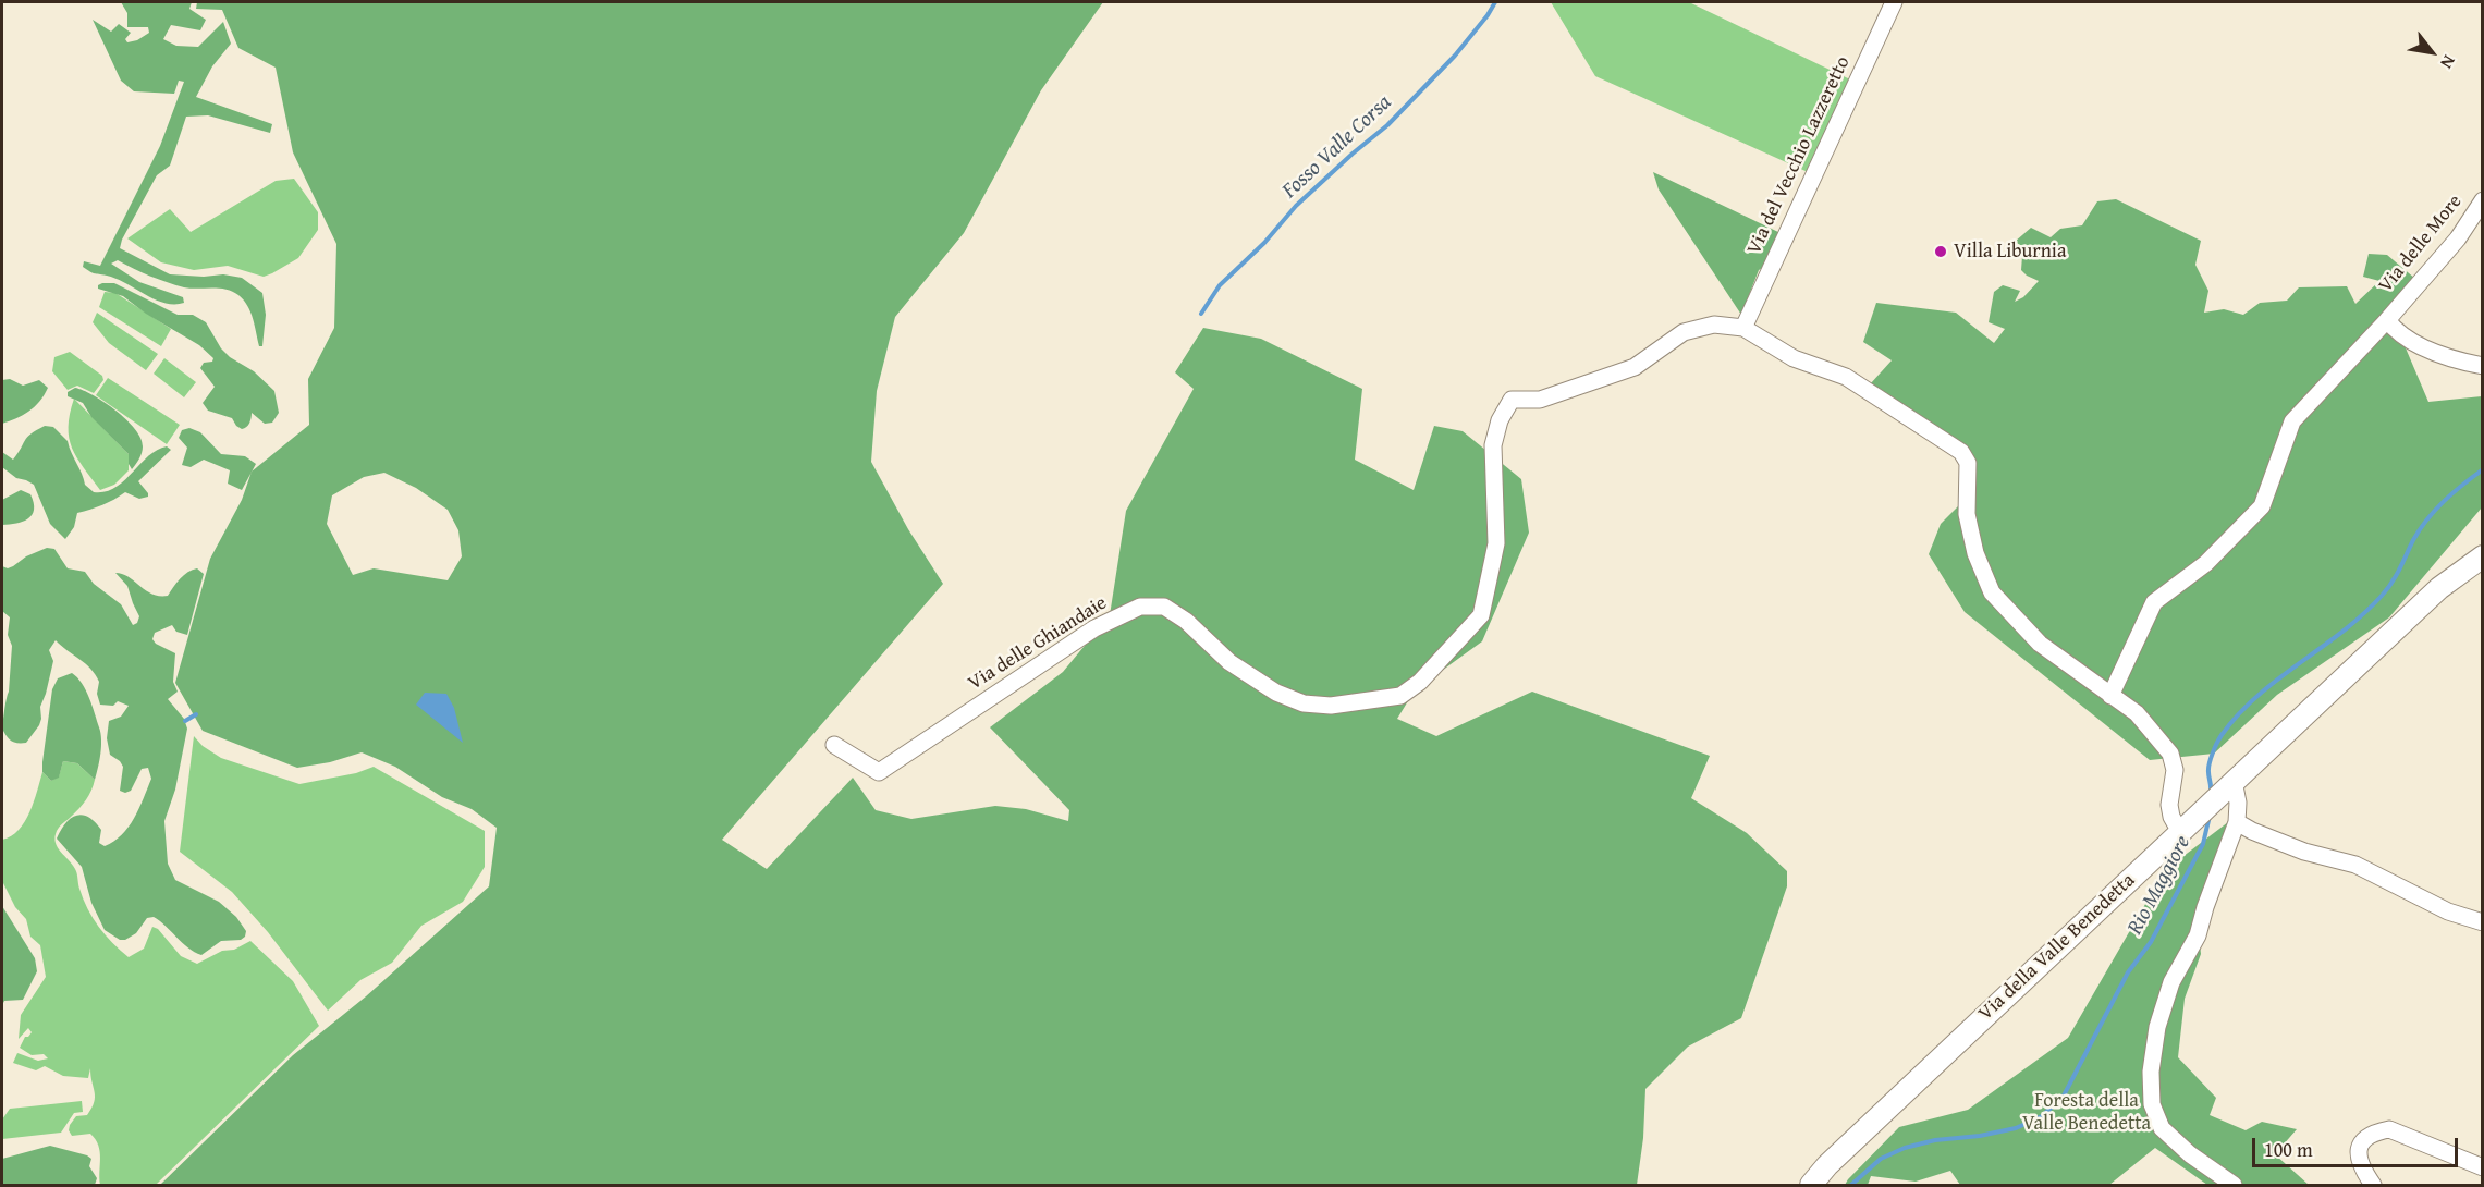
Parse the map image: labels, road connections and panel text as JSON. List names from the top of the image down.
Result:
{
  "streets": {
    "main road": ["Via della Valle Benedetta"],
    "street": ["Via del Vecchio Lazzeretto", "Via delle More", "Via delle Ghiandaie"]
  },
  "crossings": [
    ["Via del Vecchio Lazzeretto", "Via delle Ghiandaie"],
    ["Via delle Ghiandaie", "Via della Valle Benedetta"]
  ],
  "water": ["Fosso Valle Corsa", "Rio Maggiore"],
  "parks": ["Foresta della Valle Benedetta"],
  "places": ["Villa Liburnia"],
  "scale_bar": "100 m",
  "north": "bottom right"
}
